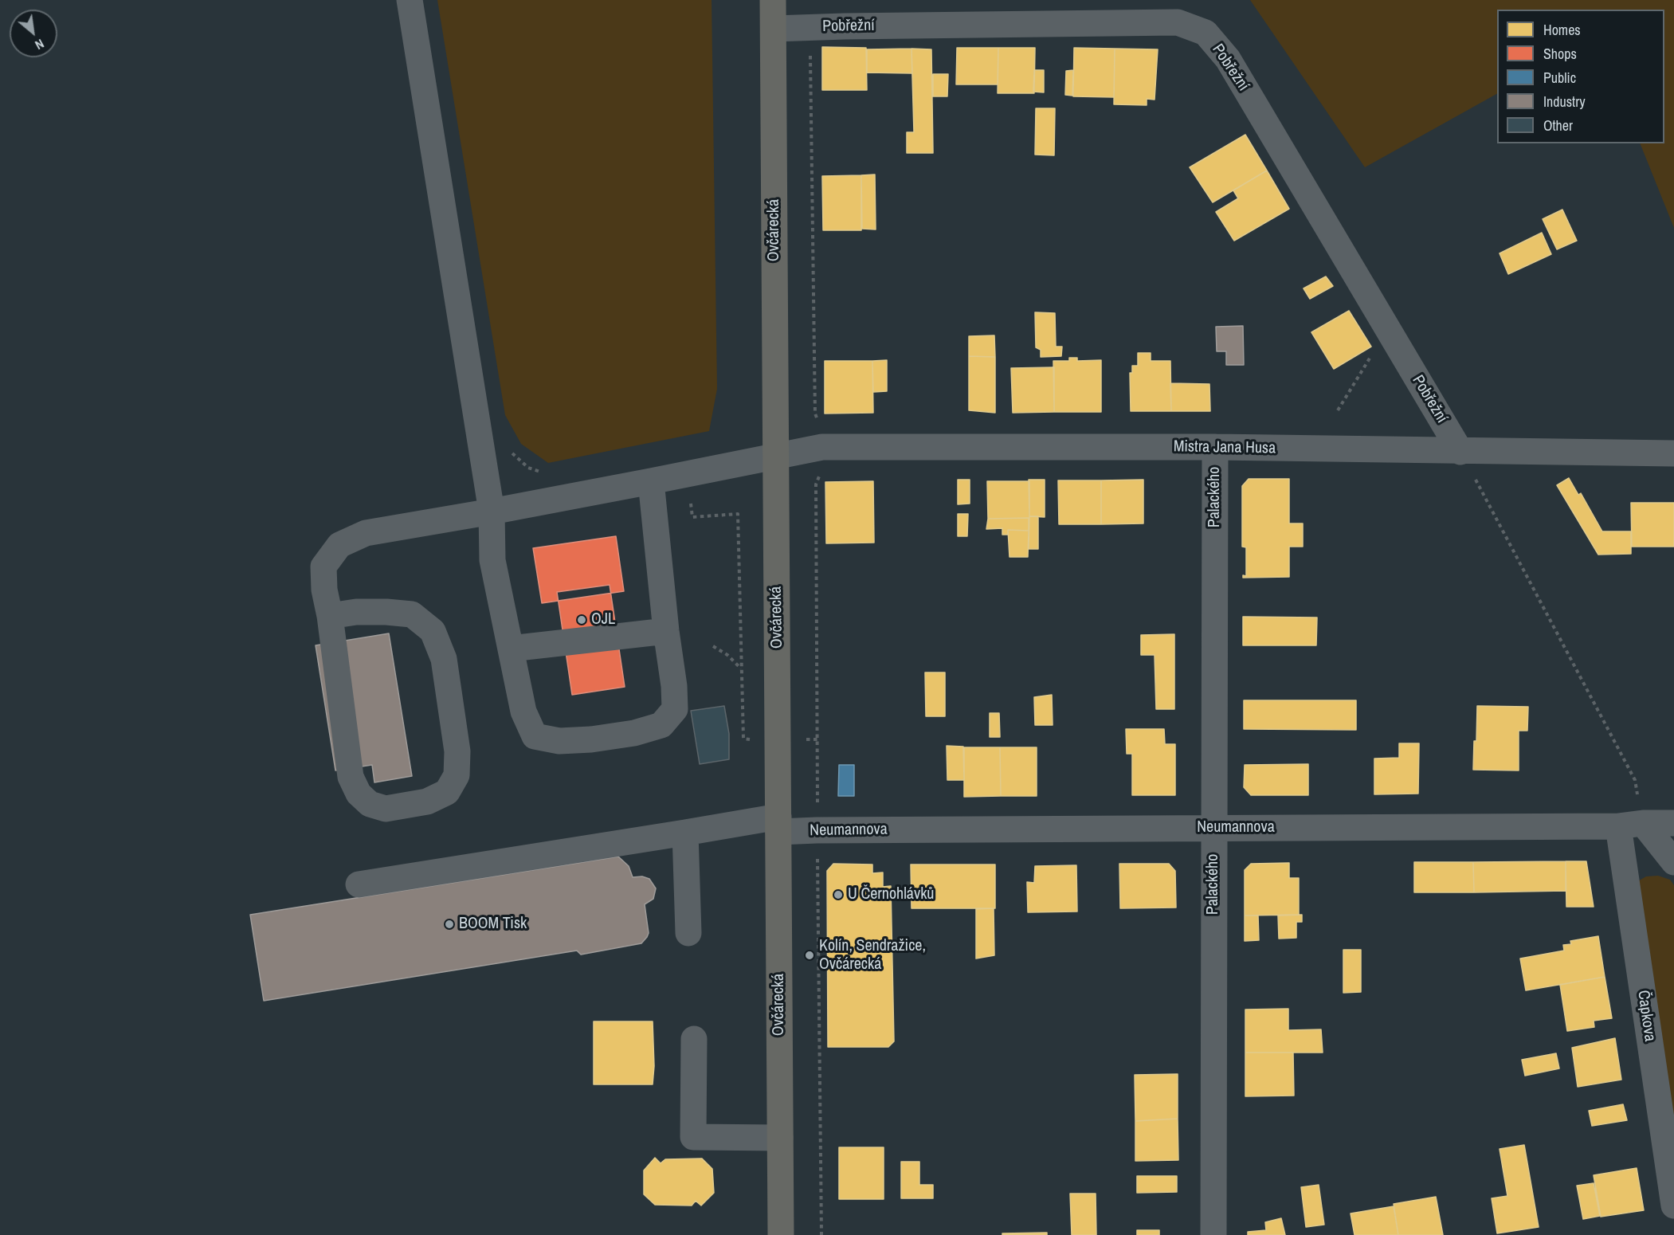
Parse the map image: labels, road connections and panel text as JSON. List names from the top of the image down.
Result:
{
  "streets": {
    "main road": ["Ovčárecká"],
    "street": [
      "Pobřežní",
      "Mistra Jana Husa",
      "Palackého",
      "Neumannova",
      "Čapkova"
    ]
  },
  "crossings": [
    ["Pobřežní", "Ovčárecká"],
    ["Pobřežní", "Mistra Jana Husa"],
    ["Ovčárecká", "Mistra Jana Husa"],
    ["Ovčárecká", "Neumannova"],
    ["Mistra Jana Husa", "Palackého"],
    ["Palackého", "Neumannova"],
    ["Neumannova", "Čapkova"]
  ],
  "places": [
    "OJL",
    "U Černohlávků",
    "BOOM Tisk",
    "Kolín, Sendražice, Ovčárecká"
  ],
  "legend": [
    "Homes",
    "Shops",
    "Public",
    "Industry",
    "Other"
  ],
  "north": "bottom right"
}
